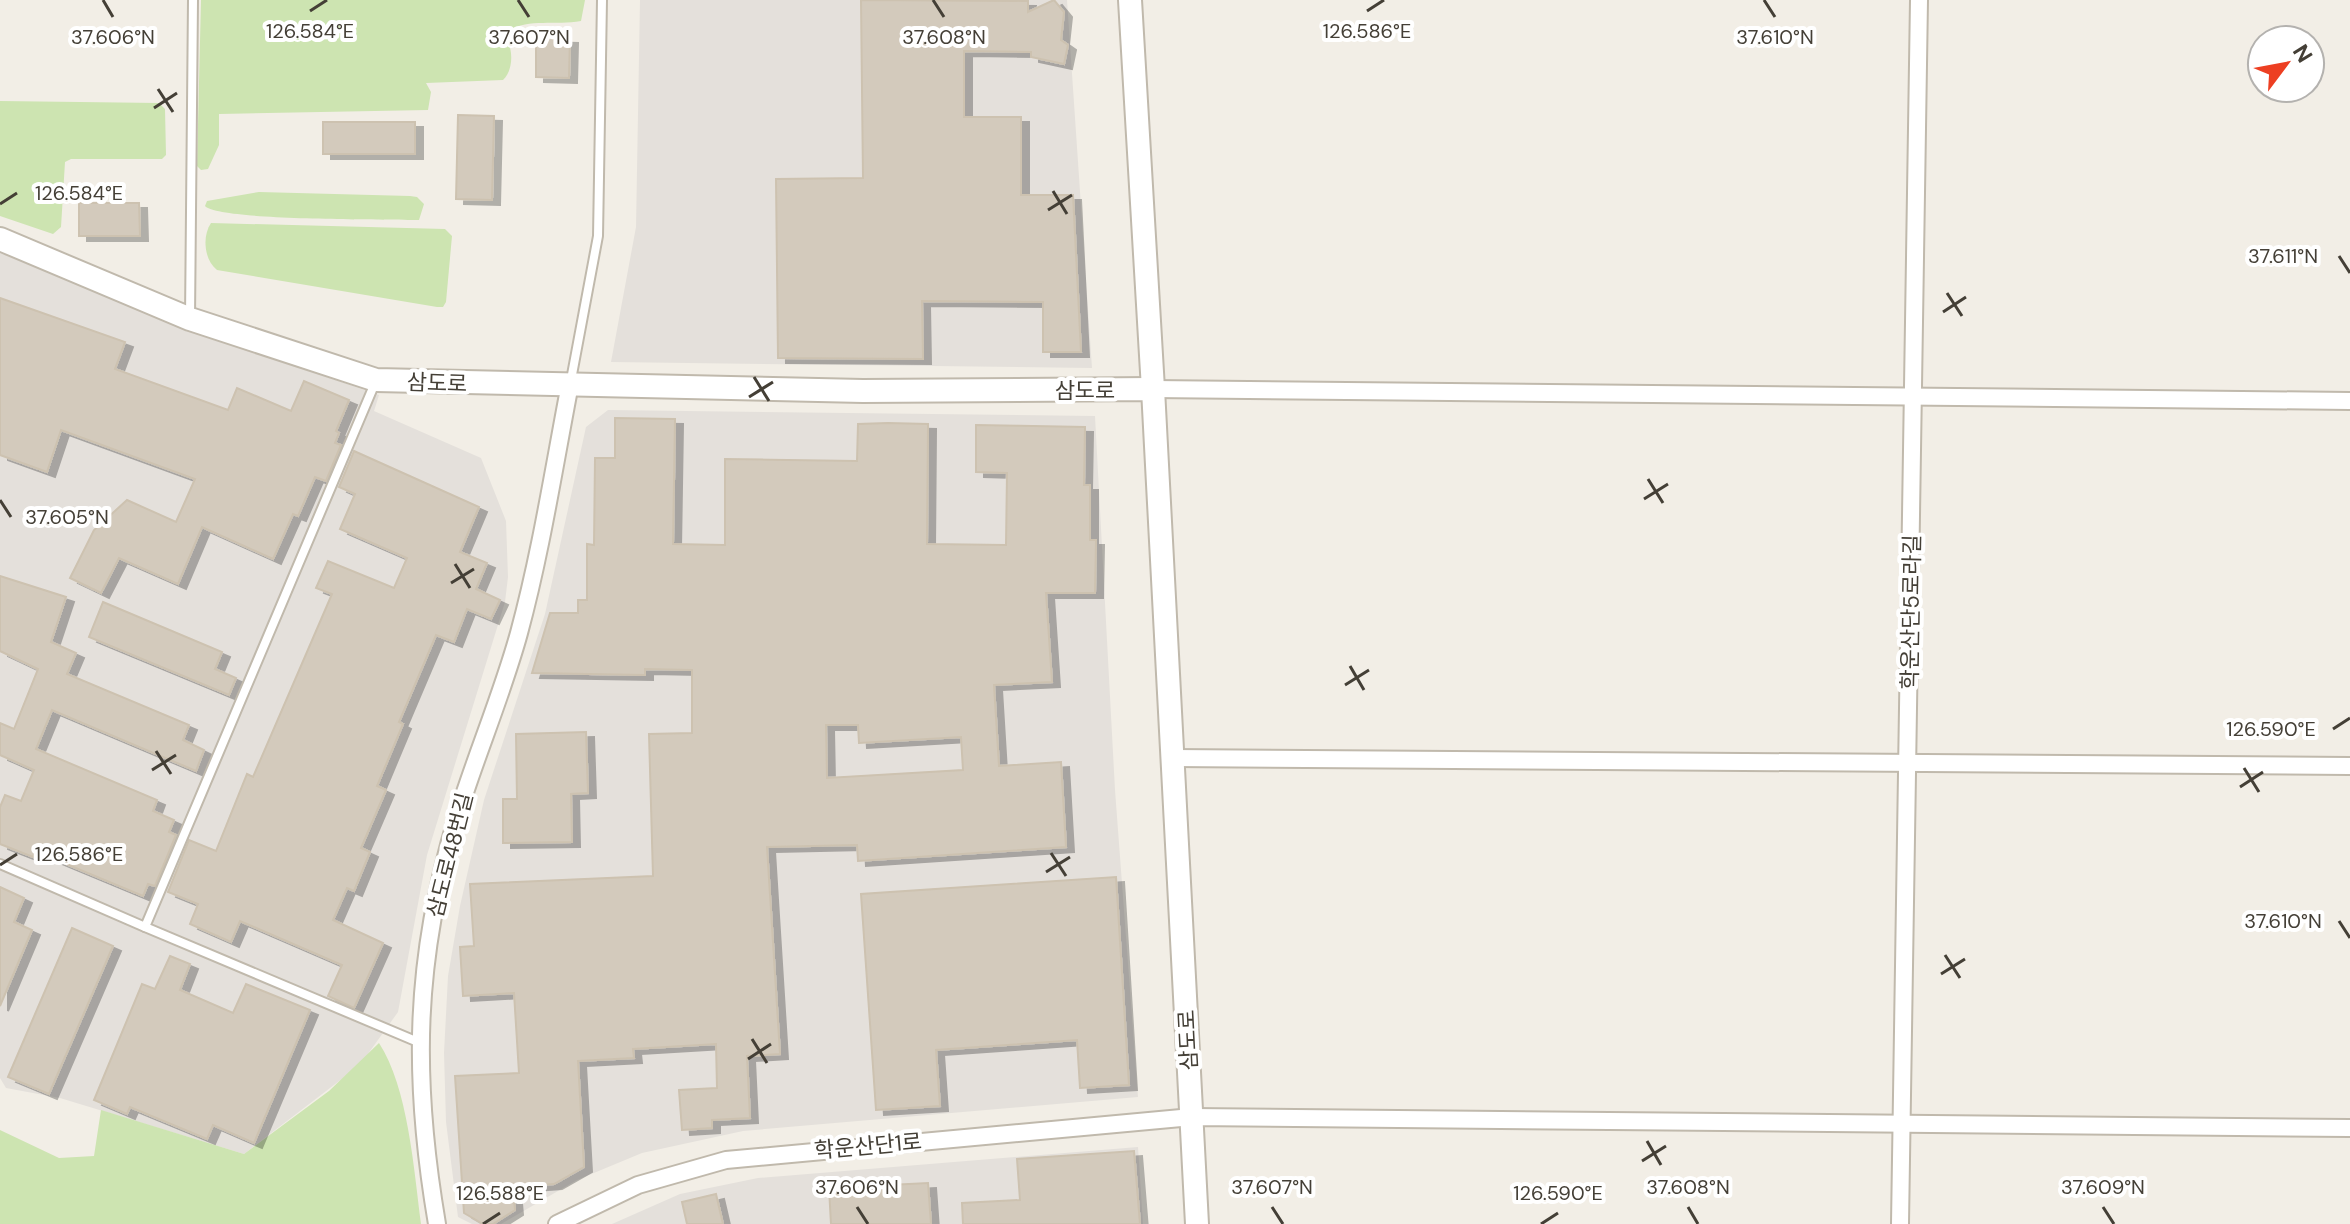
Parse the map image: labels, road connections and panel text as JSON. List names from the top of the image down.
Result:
{
  "streets": {
    "street": [
      "삼도로",
      "학운산단5로라길",
      "삼도로48번길",
      "학운산단1로"
    ]
  },
  "crossings": [
    ["삼도로", "삼도로48번길"],
    ["삼도로", "학운산단1로"],
    ["학운산단5로라길", "학운산단1로"]
  ],
  "north": "top right",
  "coordinates": [
    "126.584°E",
    "126.586°E",
    "37.606°N",
    "37.607°N",
    "37.608°N",
    "37.610°N",
    "37.611°N",
    "37.605°N",
    "126.590°E",
    "37.609°N",
    "126.588°E"
  ]
}
